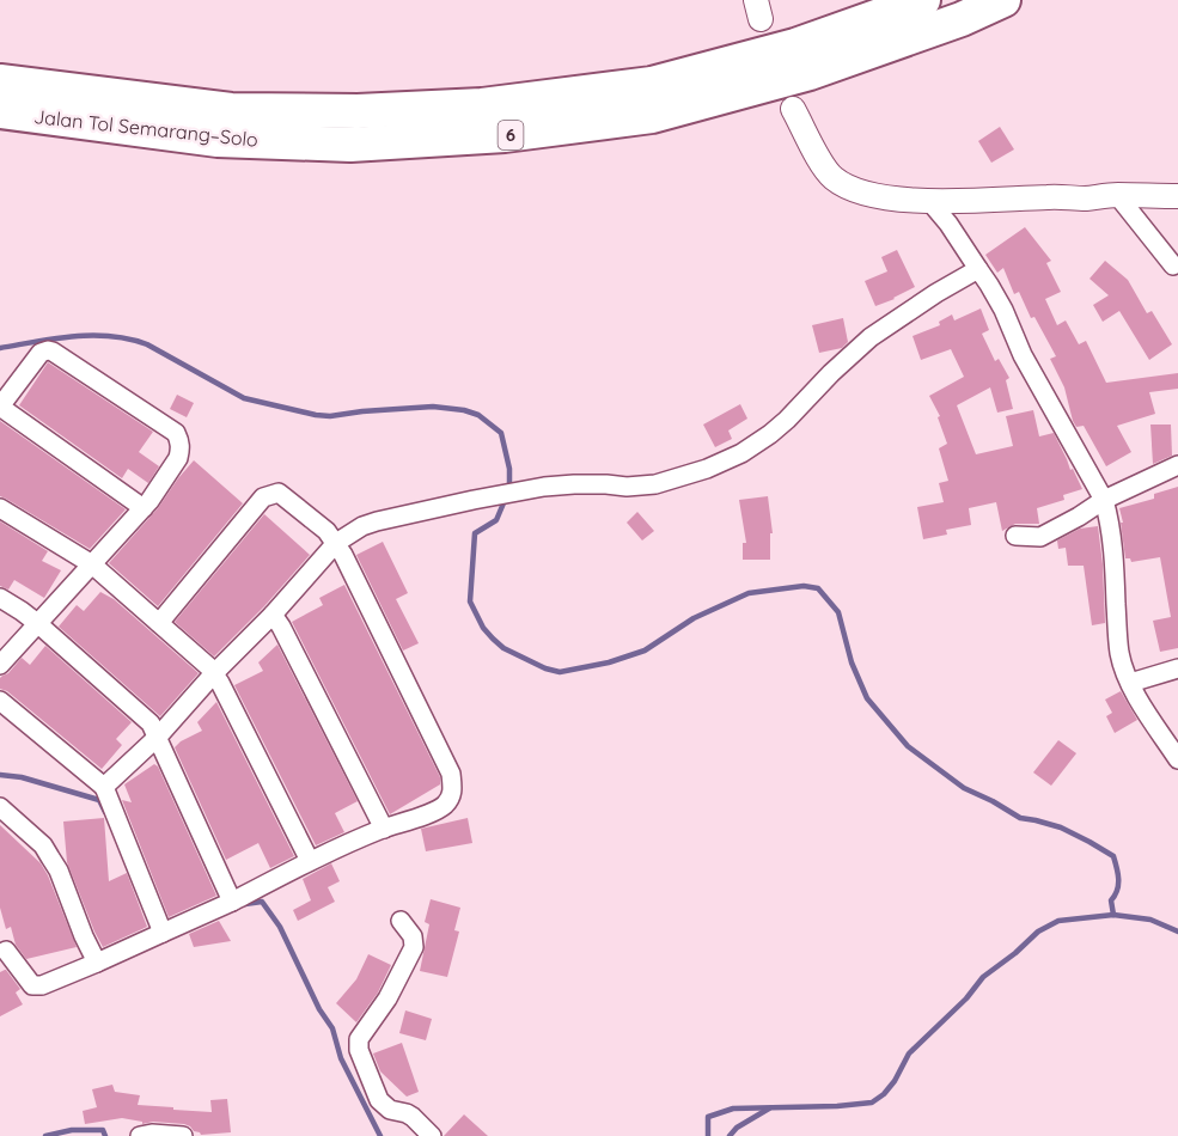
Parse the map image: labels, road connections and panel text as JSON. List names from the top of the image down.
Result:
{
  "streets": {
    "highway": ["Jalan Tol Semarang–Solo", "6"]
  }
}
